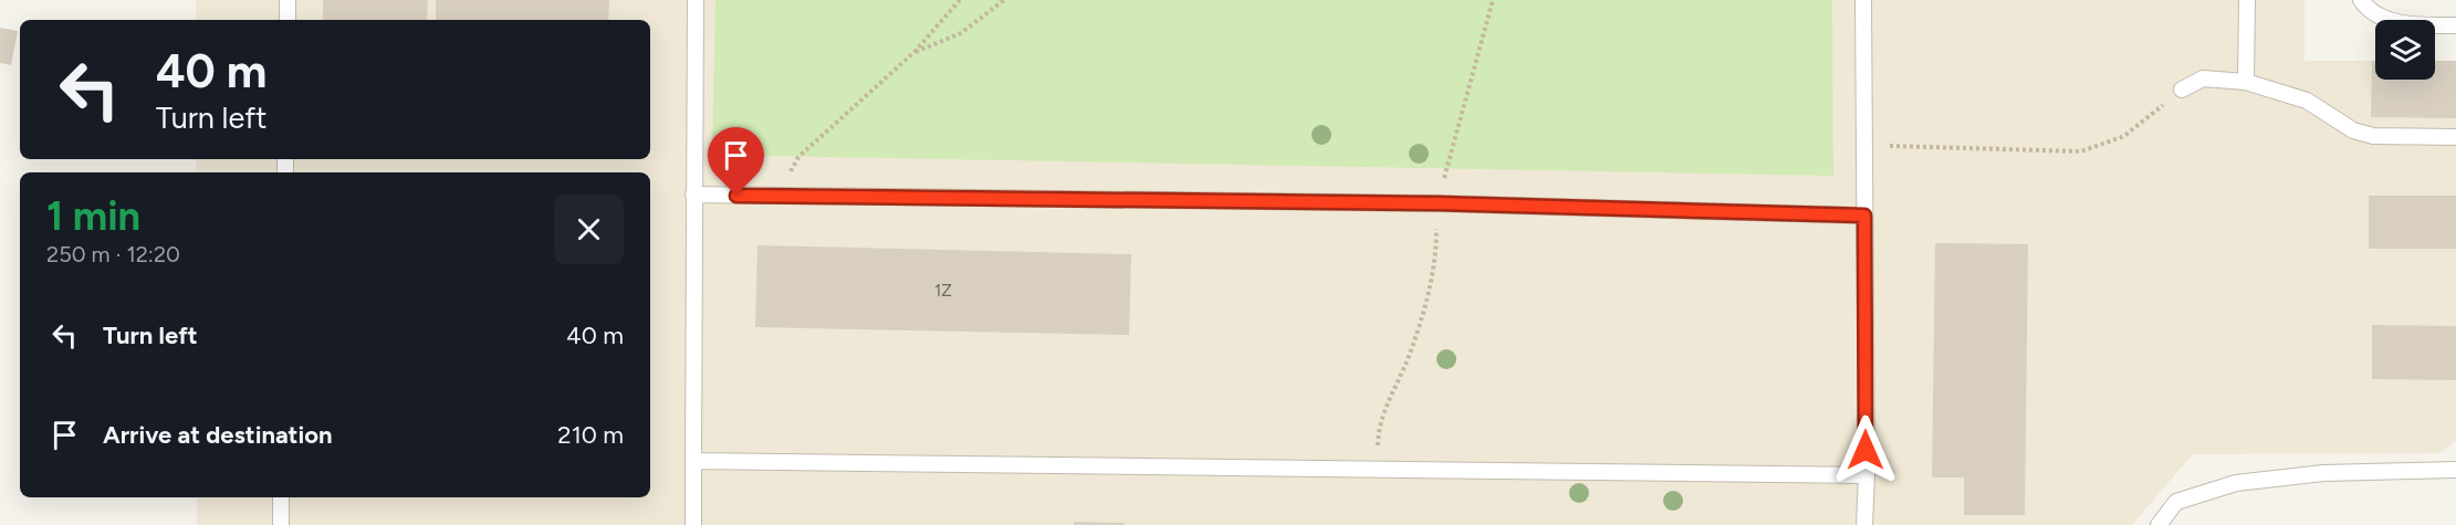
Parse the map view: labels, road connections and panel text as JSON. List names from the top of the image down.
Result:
{
  "house_numbers": ["1Z"],
  "page": {
    "turn": ["40 m", "Turn left"],
    "heading": ["1 min", "250 m · 12:20"],
    "list": [
      {
        "name": "Turn left",
        "value": "40 m"
      },
      {
        "name": "Arrive at destination",
        "value": "210 m"
      }
    ]
  }
}
